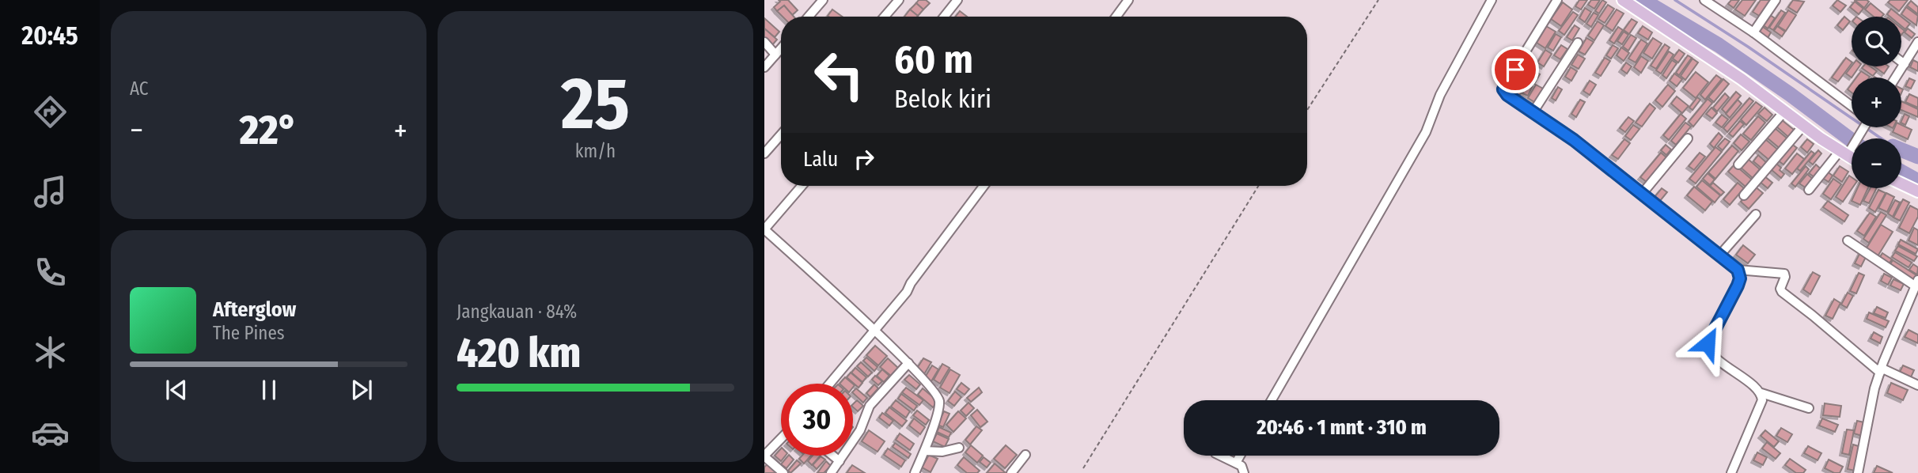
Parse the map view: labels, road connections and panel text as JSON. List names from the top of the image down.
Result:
{
  "page": {
    "tabs": "20:45",
    "tile": [
      "AC",
      ["25", "km/h"],
      ["Jangkauan · 84%", "420 km"]
    ],
    "map_buttons": ["+", "−"],
    "turn": ["60 m", "Belok kiri"],
    "heat": ["−", "22°", "+"],
    "then": "Lalu",
    "song": ["Afterglow", "The Pines"],
    "limit": "30",
    "trip": "20:46 · 1 mnt · 310 m"
  }
}
